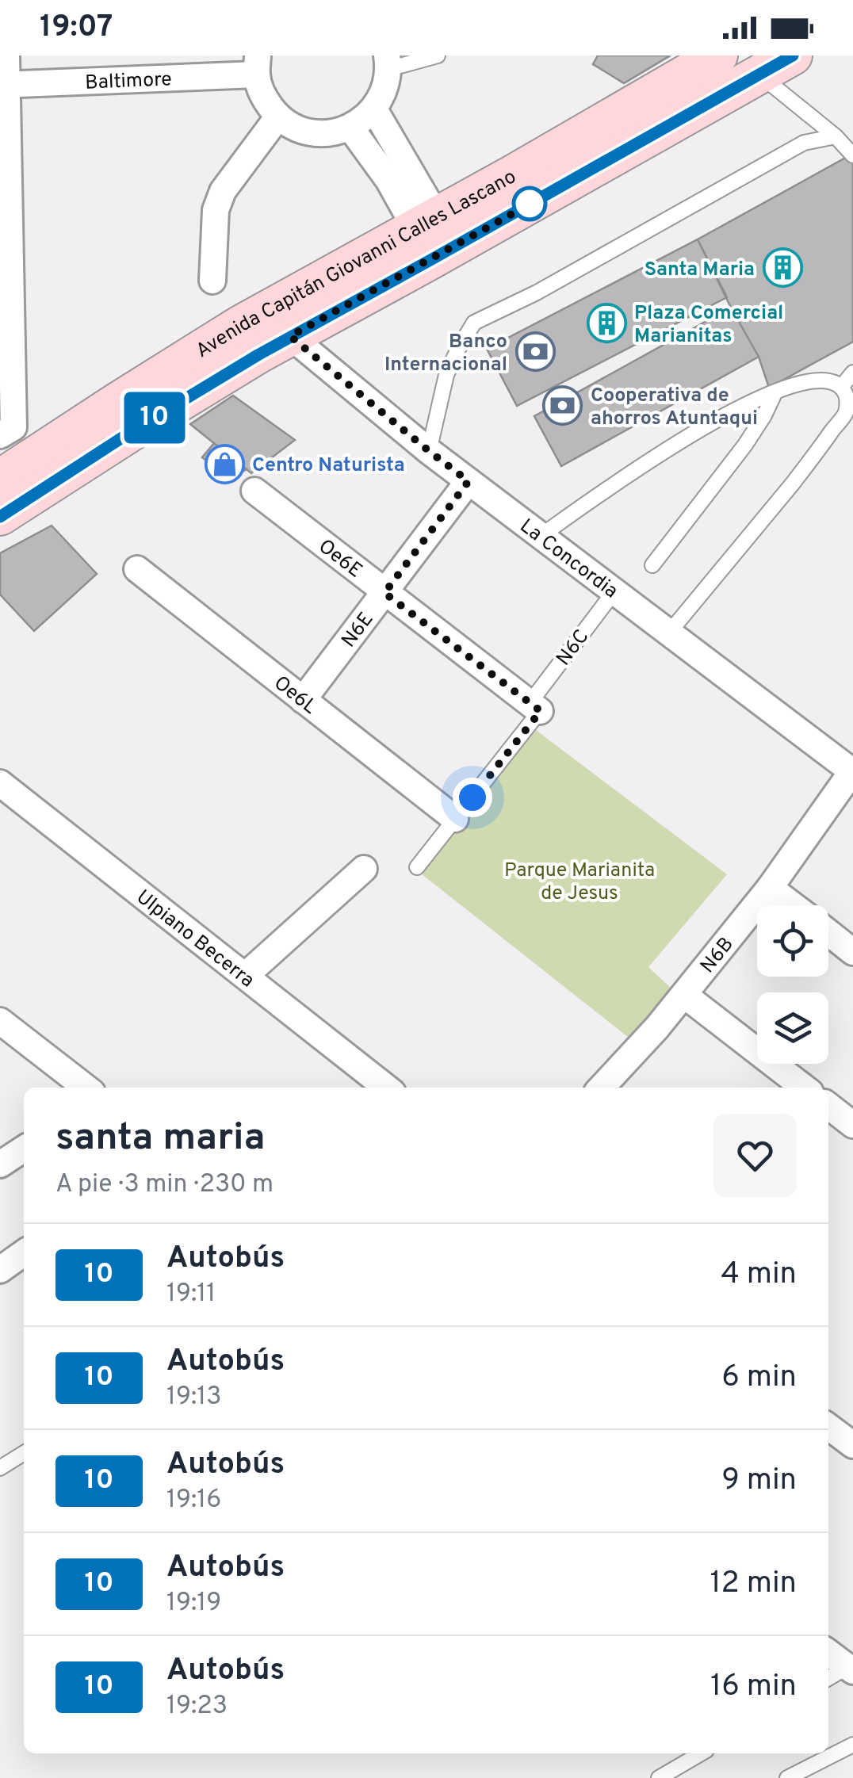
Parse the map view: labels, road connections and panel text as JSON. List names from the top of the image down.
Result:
{
  "streets": {
    "main road": ["Avenida Capitán Giovanni Calles Lascano"],
    "street": [
      "Baltimore",
      "La Concordia",
      "Oe6E",
      "N6E",
      "Oe6L",
      "Ulpiano Becerra",
      "N6B"
    ],
    "lane": ["N6C"]
  },
  "crossings": [
    ["Avenida Capitán Giovanni Calles Lascano", "La Concordia"],
    ["La Concordia", "N6E"],
    ["La Concordia", "N6C"],
    ["La Concordia", "N6B"],
    ["Oe6E", "N6E"],
    ["Oe6E", "N6C"],
    ["N6E", "Oe6L"],
    ["N6C", "Oe6L"]
  ],
  "parks": ["Parque Marianita de Jesus"],
  "places": {
    "building": ["Santa Maria", "Plaza Comercial Marianitas"],
    "bank": ["Banco Internacional", "Cooperativa de ahorros Atuntaqui"],
    "shop": ["Centro Naturista"]
  },
  "lines": ["bus line 10"],
  "page": {
    "status": "19:07",
    "on_map": "10",
    "heading": ["santa maria", "A pie · 3 min · 230 m"],
    "list": [
      {
        "mark": "10",
        "name": "Autobús",
        "note": "19:11",
        "value": "4 min"
      },
      {
        "mark": "10",
        "name": "Autobús",
        "note": "19:13",
        "value": "6 min"
      },
      {
        "mark": "10",
        "name": "Autobús",
        "note": "19:16",
        "value": "9 min"
      },
      {
        "mark": "10",
        "name": "Autobús",
        "note": "19:19",
        "value": "12 min"
      },
      {
        "mark": "10",
        "name": "Autobús",
        "note": "19:23",
        "value": "16 min"
      }
    ]
  }
}
